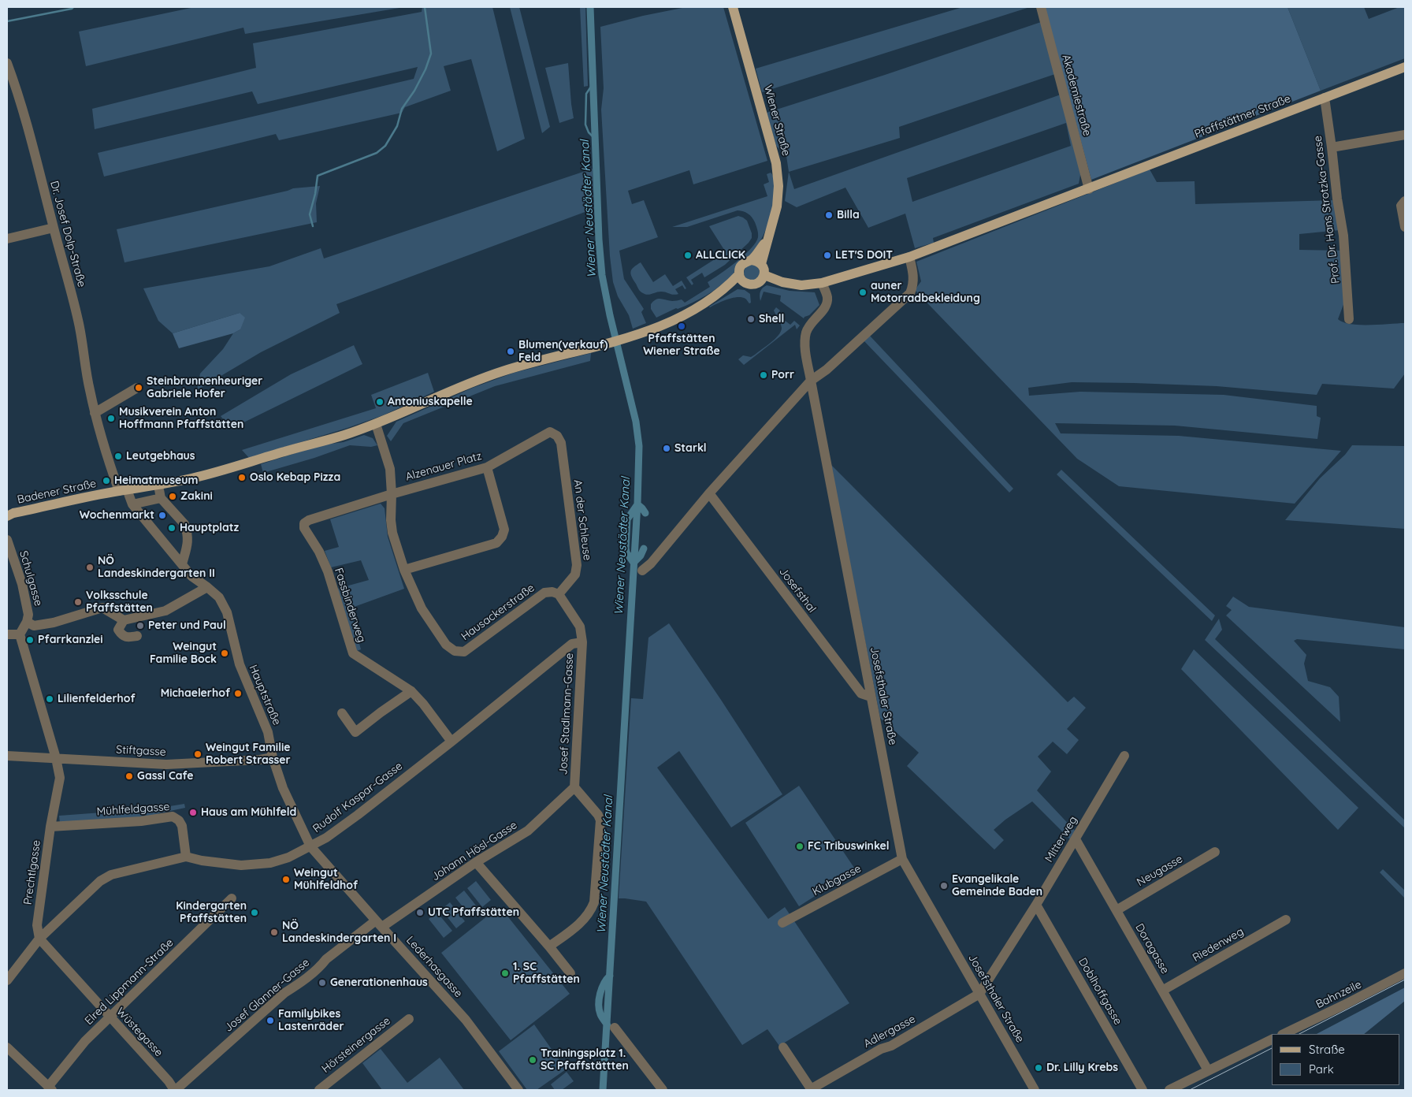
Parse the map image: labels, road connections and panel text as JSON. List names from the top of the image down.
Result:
{
  "streets": {
    "main road": ["Pfaffstättner Straße", "Wiener Straße", "Badener Straße"],
    "street": [
      "Akademiestraße",
      "Prof. Dr. Hans Strotzka-Gasse",
      "Dr. Josef Dolp-Straße",
      "Alzenauer Platz",
      "An der Schleuse",
      "Schulgasse",
      "Josefsthal",
      "Fassbinderweg",
      "Hausackerstraße",
      "Hauptstraße",
      "Josefsthaler Straße",
      "Josef Stadlmann-Gasse",
      "Stiftgasse",
      "Rudolf Kaspar-Gasse",
      "Mühlfeldgasse",
      "Mitterweg",
      "Johann Hösl-Gasse",
      "Neugasse",
      "Prechtlgasse",
      "Klubgasse",
      "Riedenweg",
      "Doragasse",
      "Lederhasgasse",
      "Elred Lippmann-Straße",
      "Doblhoffgasse",
      "Bahnzeile",
      "Josef Glanner-Gasse",
      "Adlergasse",
      "Wüstegasse",
      "Hörsteinergasse"
    ]
  },
  "crossings": [
    ["Akademiestraße", "Pfaffstättner Straße"],
    ["Pfaffstättner Straße", "Wiener Straße"],
    ["Pfaffstättner Straße", "Prof. Dr. Hans Strotzka-Gasse"],
    ["Pfaffstättner Straße", "Josefsthaler Straße"],
    ["Wiener Straße", "Badener Straße"],
    ["Wiener Straße", "Hausackerstraße"],
    ["Dr. Josef Dolp-Straße", "Badener Straße"],
    ["Alzenauer Platz", "An der Schleuse"],
    ["Alzenauer Platz", "Fassbinderweg"],
    ["Alzenauer Platz", "Hausackerstraße"],
    ["Badener Straße", "Hausackerstraße"],
    ["An der Schleuse", "Hausackerstraße"],
    ["Josefsthal", "Josefsthaler Straße"],
    ["Fassbinderweg", "Rudolf Kaspar-Gasse"],
    ["Hauptstraße", "Stiftgasse"],
    ["Hauptstraße", "Rudolf Kaspar-Gasse"],
    ["Hauptstraße", "Lederhasgasse"],
    ["Josefsthaler Straße", "Mitterweg"],
    ["Josefsthaler Straße", "Klubgasse"],
    ["Josefsthaler Straße", "Adlergasse"],
    ["Josef Stadlmann-Gasse", "Rudolf Kaspar-Gasse"],
    ["Josef Stadlmann-Gasse", "Johann Hösl-Gasse"],
    ["Stiftgasse", "Prechtlgasse"],
    ["Rudolf Kaspar-Gasse", "Mühlfeldgasse"],
    ["Rudolf Kaspar-Gasse", "Prechtlgasse"],
    ["Rudolf Kaspar-Gasse", "Lederhasgasse"],
    ["Rudolf Kaspar-Gasse", "Wüstegasse"],
    ["Mühlfeldgasse", "Prechtlgasse"],
    ["Mitterweg", "Doragasse"],
    ["Mitterweg", "Doblhoffgasse"],
    ["Mitterweg", "Adlergasse"],
    ["Johann Hösl-Gasse", "Lederhasgasse"],
    ["Johann Hösl-Gasse", "Josef Glanner-Gasse"],
    ["Neugasse", "Doragasse"],
    ["Prechtlgasse", "Wüstegasse"],
    ["Riedenweg", "Doragasse"],
    ["Lederhasgasse", "Josef Glanner-Gasse"],
    ["Elred Lippmann-Straße", "Wüstegasse"],
    ["Josef Glanner-Gasse", "Wüstegasse"]
  ],
  "water": ["Wiener Neustädter Kanal"],
  "places": [
    "Billa",
    "ALLCLICK",
    "LET'S DOIT",
    "auner Motorradbekleidung",
    "Shell",
    "Pfaffstätten Wiener Straße",
    "Blumen(verkauf) Feld",
    "Porr",
    "Steinbrunnenheuriger Gabriele Hofer",
    "Antoniuskapelle",
    "Musikverein Anton Hoffmann Pfaffstätten",
    "Starkl",
    "Leutgebhaus",
    "Oslo Kebap Pizza",
    "Heimatmuseum",
    "Zakini",
    "Wochenmarkt",
    "Hauptplatz",
    "NÖ Landeskindergarten II",
    "Volksschule Pfaffstätten",
    "Peter und Paul",
    "Pfarrkanzlei",
    "Weingut Familie Bock",
    "Michaelerhof",
    "Lilienfelderhof",
    "Weingut Familie Robert Strasser",
    "Gassl Cafe",
    "Haus am Mühlfeld",
    "FC Tribuswinkel",
    "Weingut Mühlfeldhof",
    "Evangelikale Gemeinde Baden",
    "Kindergarten Pfaffstätten",
    "UTC Pfaffstätten",
    "NÖ Landeskindergarten I",
    "1. SC Pfaffstätten",
    "Generationenhaus",
    "Familybikes Lastenräder",
    "Trainingsplatz 1. SC Pfaffstättten",
    "Dr. Lilly Krebs"
  ],
  "legend": ["Straße", "Park"]
}
